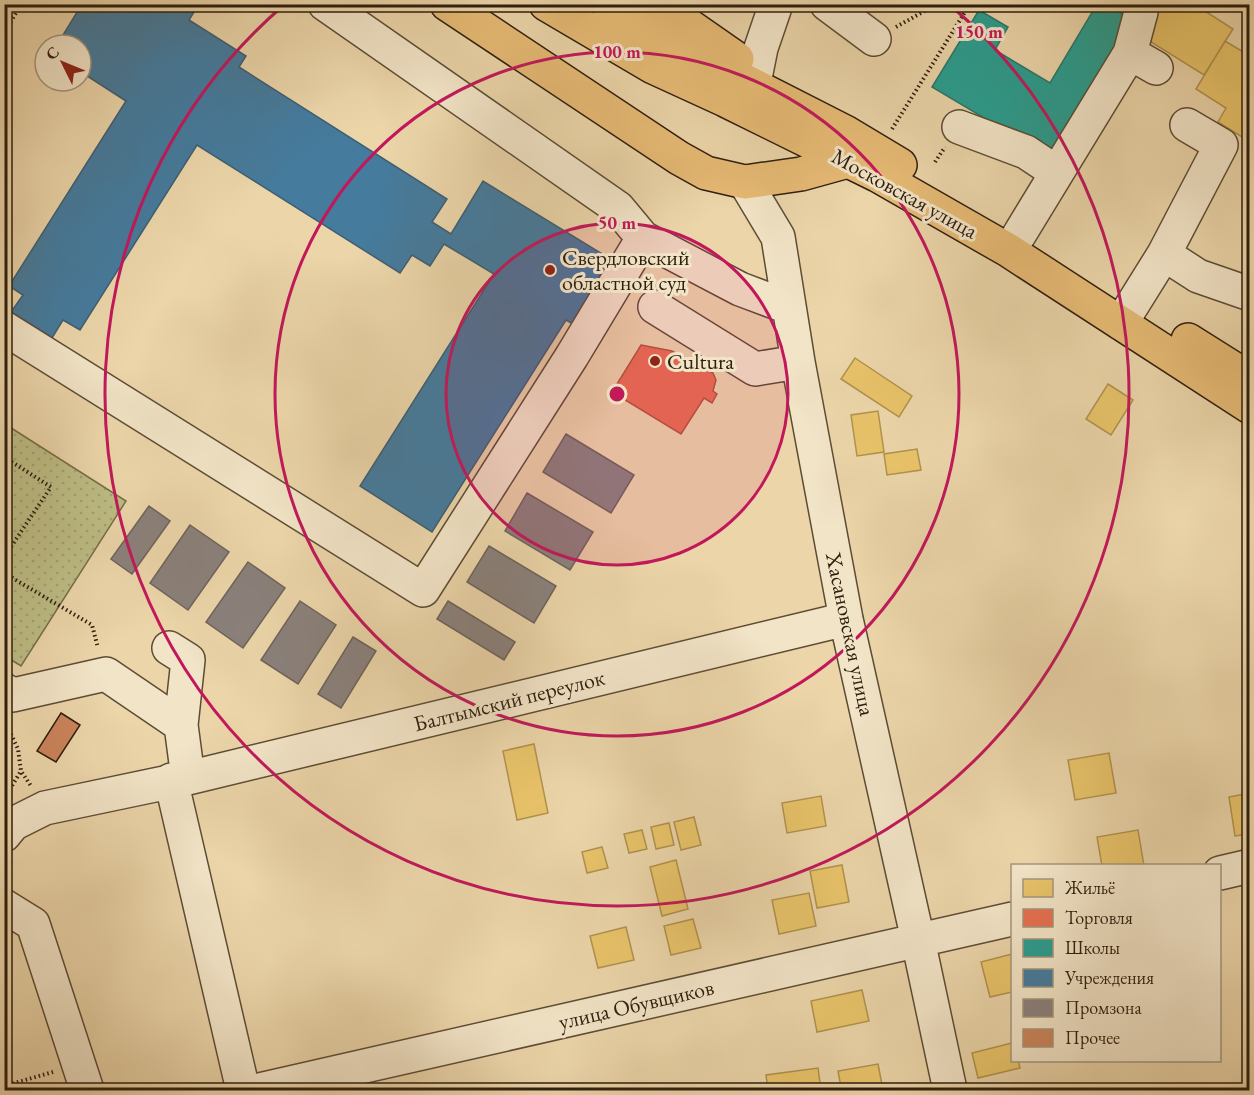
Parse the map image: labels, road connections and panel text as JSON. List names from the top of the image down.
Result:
{
  "streets": {
    "main road": ["Московская улица"],
    "street": ["Хасановская улица", "Балтымский переулок", "улица Обувщиков"]
  },
  "crossings": [
    ["Хасановская улица", "Балтымский переулок"],
    ["Хасановская улица", "улица Обувщиков"]
  ],
  "places": ["Свердловский областной суд", "Cultura"],
  "legend": [
    "Жильё",
    "Торговля",
    "Школы",
    "Учреждения",
    "Промзона",
    "Прочее"
  ],
  "north": "top left",
  "rings": ["150 m", "100 m", "50 m"]
}
